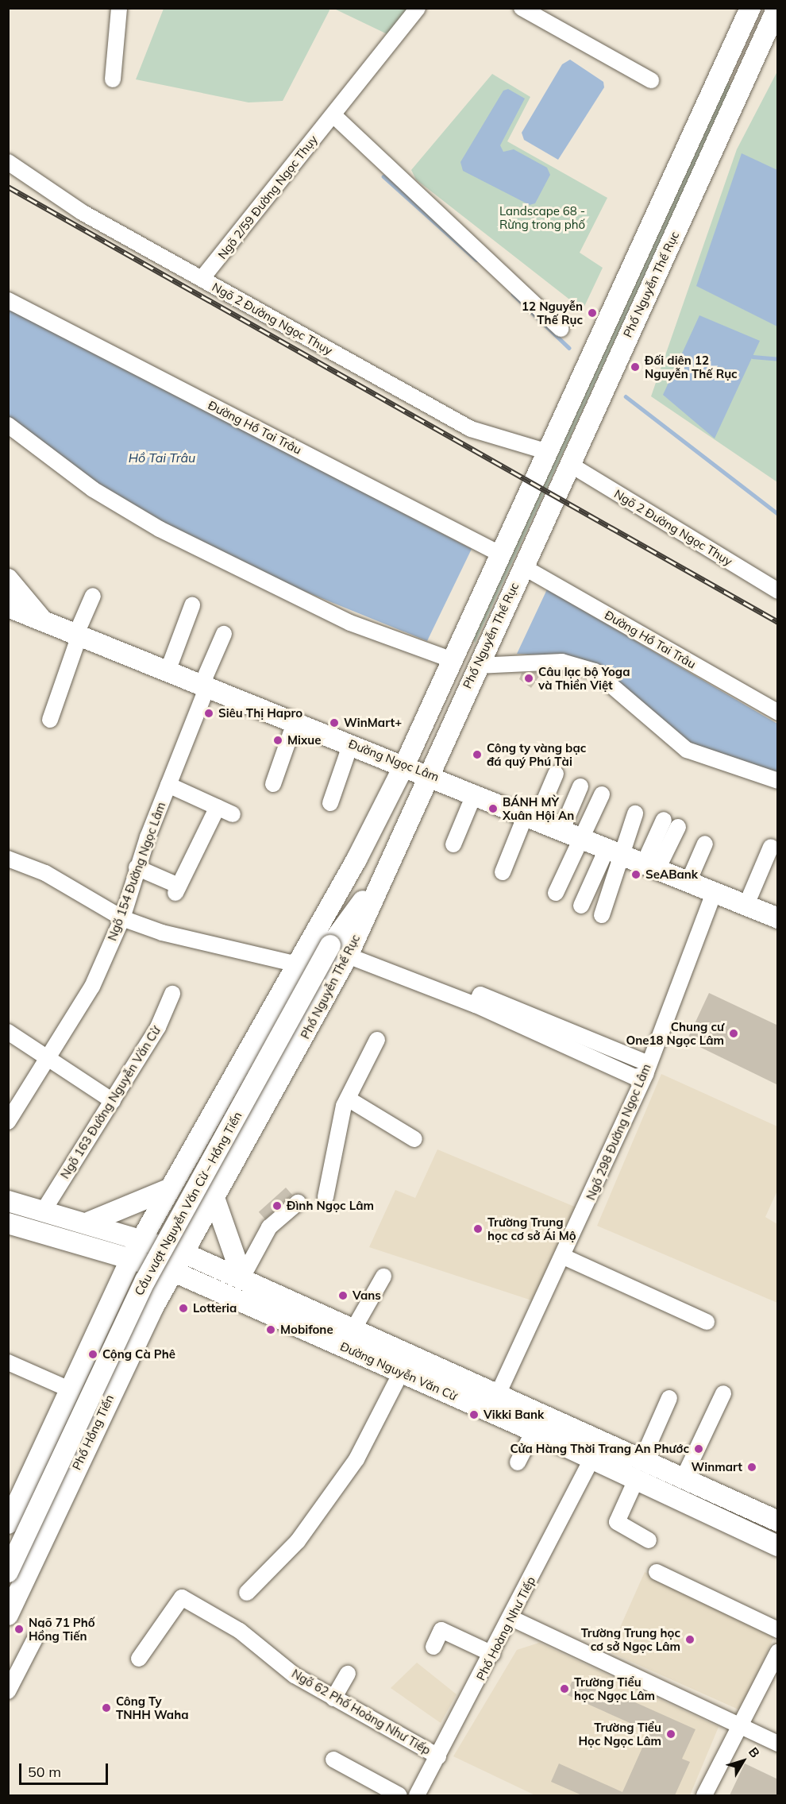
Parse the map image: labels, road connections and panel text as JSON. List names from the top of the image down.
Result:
{
  "streets": {
    "main road": [
      "Phố Nguyễn Thế Rục",
      "Đường Ngọc Lâm",
      "Cầu vượt Nguyễn Văn Cừ – Hồng Tiến",
      "Đường Nguyễn Văn Cừ",
      "Phố Hồng Tiến"
    ],
    "street": [
      "Ngõ 2/59 Đường Ngọc Thụy",
      "Ngõ 2 Đường Ngọc Thụy",
      "Đường Hồ Tai Trâu",
      "Ngõ 154 Đường Ngọc Lâm",
      "Ngõ 163 Đường Nguyễn Văn Cừ",
      "Ngõ 298 Đường Ngọc Lâm",
      "Phố Hoàng Như Tiếp",
      "Ngõ 62 Phố Hoàng Như Tiếp"
    ]
  },
  "crossings": [
    ["Ngõ 2/59 Đường Ngọc Thụy", "Ngõ 2 Đường Ngọc Thụy"],
    ["Phố Nguyễn Thế Rục", "Ngõ 2 Đường Ngọc Thụy"],
    ["Phố Nguyễn Thế Rục", "Đường Hồ Tai Trâu"],
    ["Phố Nguyễn Thế Rục", "Đường Ngọc Lâm"],
    ["Phố Nguyễn Thế Rục", "Đường Nguyễn Văn Cừ"],
    ["Phố Nguyễn Thế Rục", "Phố Hồng Tiến"],
    ["Đường Ngọc Lâm", "Ngõ 154 Đường Ngọc Lâm"],
    ["Đường Ngọc Lâm", "Ngõ 298 Đường Ngọc Lâm"],
    ["Ngõ 163 Đường Nguyễn Văn Cừ", "Đường Nguyễn Văn Cừ"],
    ["Ngõ 298 Đường Ngọc Lâm", "Đường Nguyễn Văn Cừ"],
    ["Đường Nguyễn Văn Cừ", "Phố Hồng Tiến"],
    ["Đường Nguyễn Văn Cừ", "Phố Hoàng Như Tiếp"],
    ["Phố Hoàng Như Tiếp", "Ngõ 62 Phố Hoàng Như Tiếp"]
  ],
  "water": ["Hồ Tai Trâu"],
  "parks": ["Landscape 68 - Rừng trong phố"],
  "places": [
    "12 Nguyễn Thế Rục",
    "Đối diện 12 Nguyễn Thế Rục",
    "Câu lạc bộ Yoga và Thiền Việt",
    "Siêu Thị Hapro",
    "WinMart+",
    "Mixue",
    "Công ty vàng bạc đá quý Phú Tài",
    "BÁNH MỲ Xuân Hội An",
    "SeABank",
    "Chung cư One18 Ngọc Lâm",
    "Đình Ngọc Lâm",
    "Trường Trung học cơ sở Ái Mộ",
    "Vans",
    "Lotteria",
    "Mobifone",
    "Cộng Cà Phê",
    "Vikki Bank",
    "Cửa Hàng Thời Trang An Phước",
    "Winmart",
    "Ngõ 71 Phố Hồng Tiến",
    "Trường Trung học cơ sở Ngọc Lâm",
    "Trường Tiểu học Ngọc Lâm",
    "Công Ty TNHH Waha",
    "Trường Tiểu Học Ngọc Lâm"
  ],
  "scale_bar": "50 m",
  "north": "top right"
}
